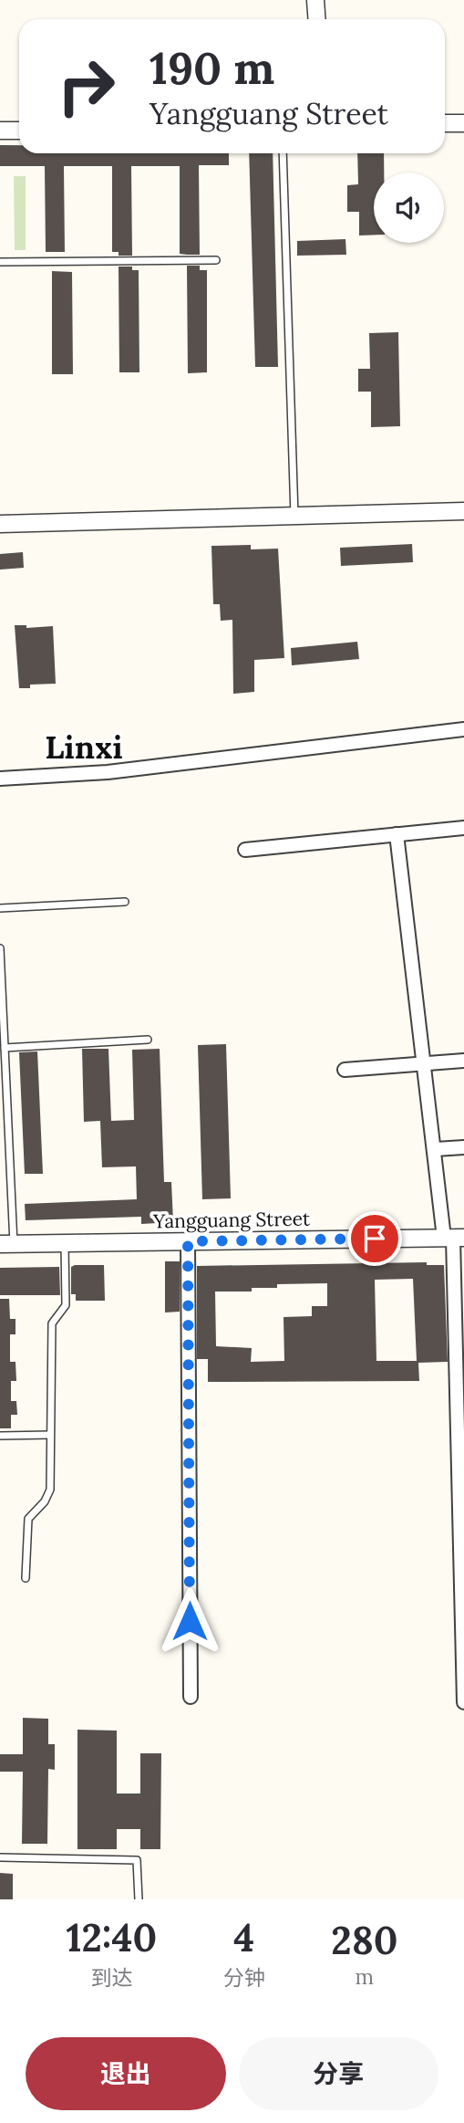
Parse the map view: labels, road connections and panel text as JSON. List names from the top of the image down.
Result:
{
  "streets": {
    "street": ["Yangguang Street"]
  },
  "districts": ["Linxi"],
  "page": {
    "turn": ["190 m", "Yangguang Street"],
    "eta": [
      "12:40",
      "到达",
      "4",
      "分钟",
      "280",
      "m"
    ],
    "buttons": ["退出", "分享"]
  }
}
